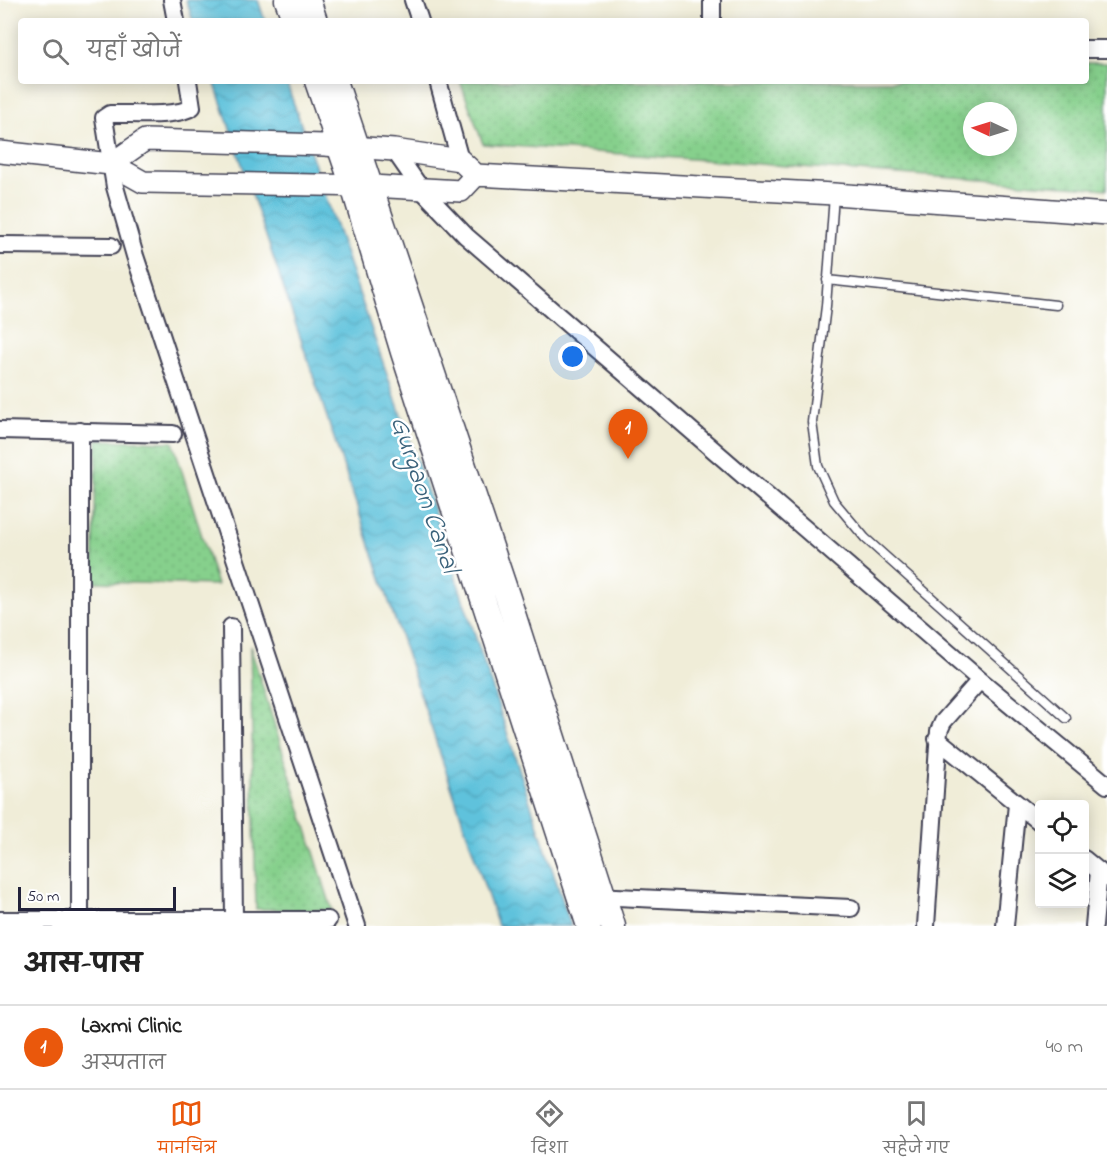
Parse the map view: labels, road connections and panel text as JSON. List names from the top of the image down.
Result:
{
  "water": ["Gurgaon Canal"],
  "scale_bar": "50 m",
  "north": "left",
  "page": {
    "search": "यहाँ खोजें",
    "pins": "1",
    "scale": "50 m",
    "heading": "आस-पास",
    "list": [
      {
        "mark": "1",
        "name": "Laxmi Clinic",
        "note": "अस्पताल",
        "value": "40 m"
      }
    ],
    "nav": ["मानचित्र", "दिशा", "सहेजे गए"]
  }
}
